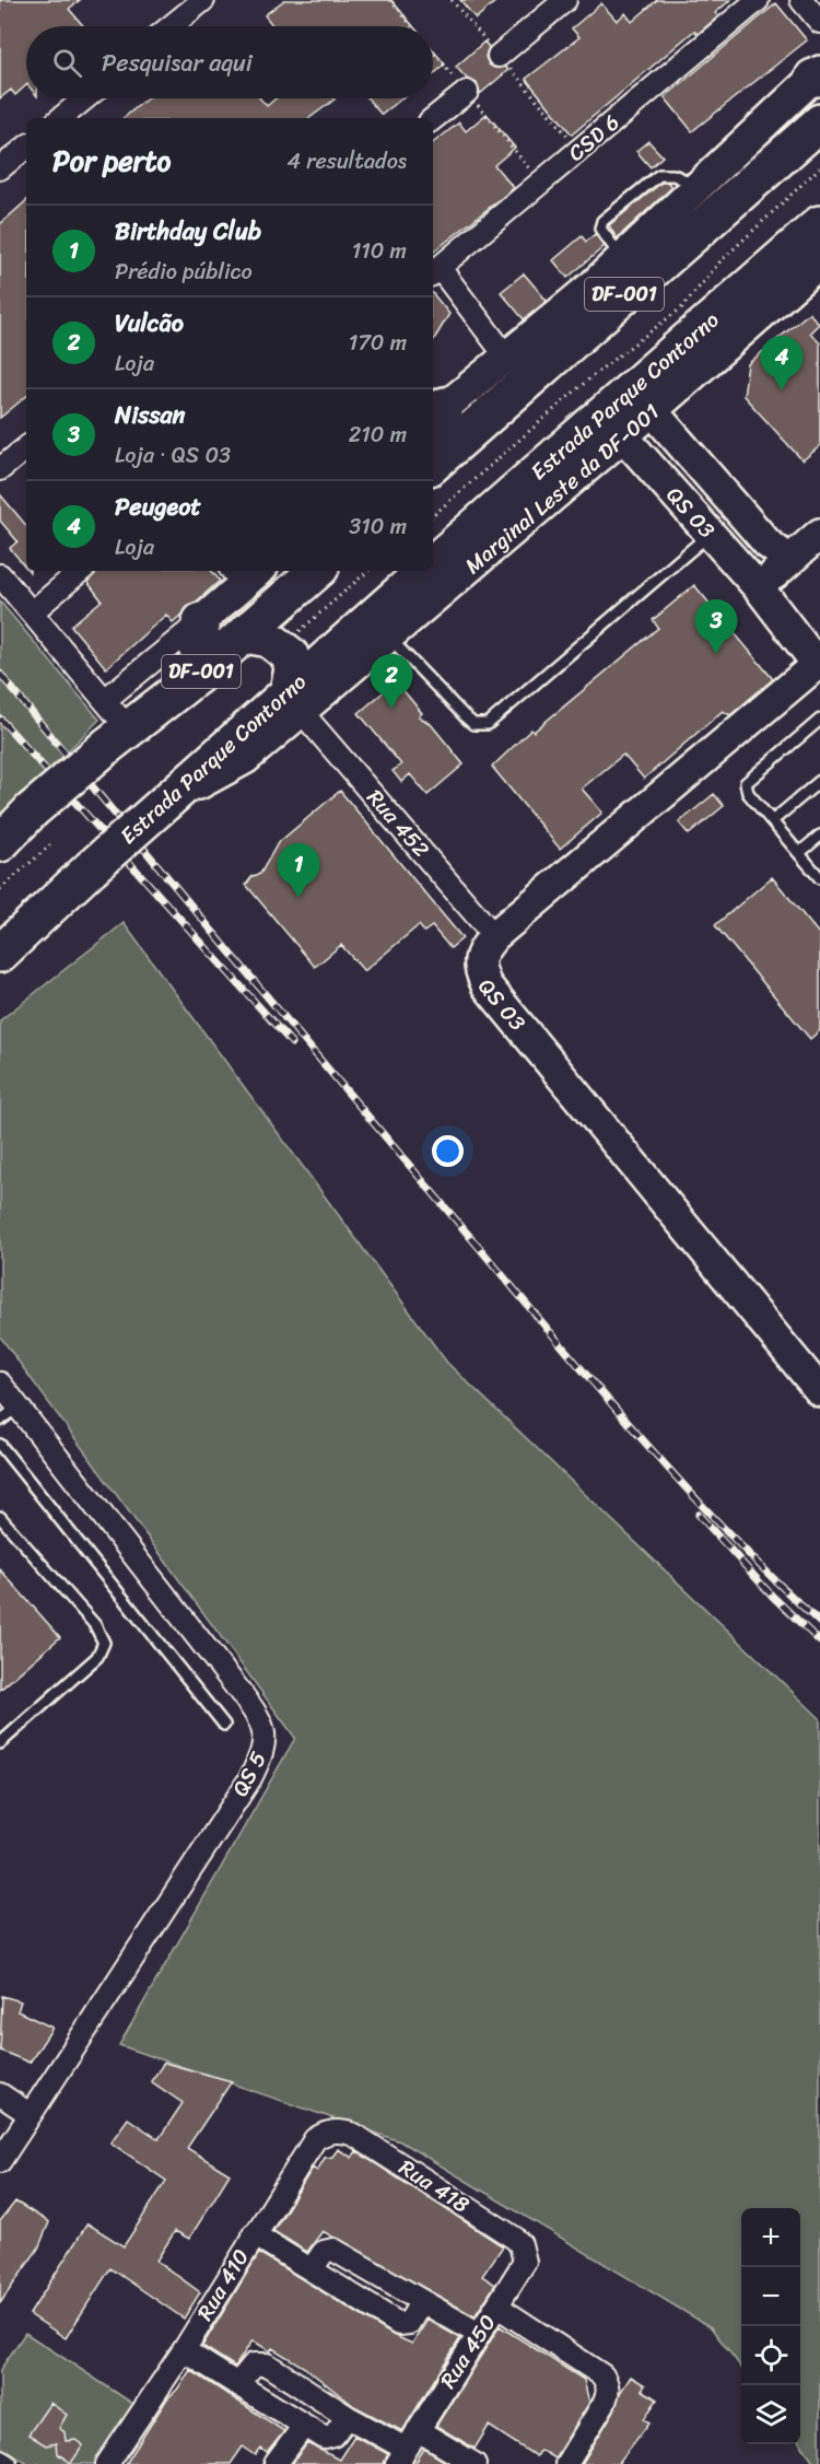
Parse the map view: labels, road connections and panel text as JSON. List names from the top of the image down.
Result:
{
  "streets": {
    "highway": ["DF-001", "Estrada Parque Contorno"],
    "main road": ["Marginal Leste da DF-001", "QS 03"],
    "street": [
      "CSD 6",
      "Rua 452",
      "QS 5",
      "Rua 418",
      "Rua 410",
      "Rua 450"
    ]
  },
  "crossings": [
    ["Estrada Parque Contorno", "Marginal Leste da DF-001"],
    ["Estrada Parque Contorno", "Rua 452"],
    ["Marginal Leste da DF-001", "QS 03"],
    ["Marginal Leste da DF-001", "Rua 452"],
    ["QS 03", "Rua 452"],
    ["Rua 418", "Rua 410"],
    ["Rua 418", "Rua 450"]
  ],
  "page": {
    "search": "Pesquisar aqui",
    "heading": ["Por perto", "4 resultados"],
    "list": [
      {
        "mark": "1",
        "name": "Birthday Club",
        "note": "Prédio público",
        "value": "110 m"
      },
      {
        "mark": "2",
        "name": "Vulcão",
        "note": "Loja",
        "value": "170 m"
      },
      {
        "mark": "3",
        "name": "Nissan",
        "note": "Loja · QS 03",
        "value": "210 m"
      },
      {
        "mark": "4",
        "name": "Peugeot",
        "note": "Loja",
        "value": "310 m"
      }
    ],
    "pins": [
      "4",
      "3",
      "2",
      "1"
    ],
    "map_buttons": ["+", "−"]
  }
}
